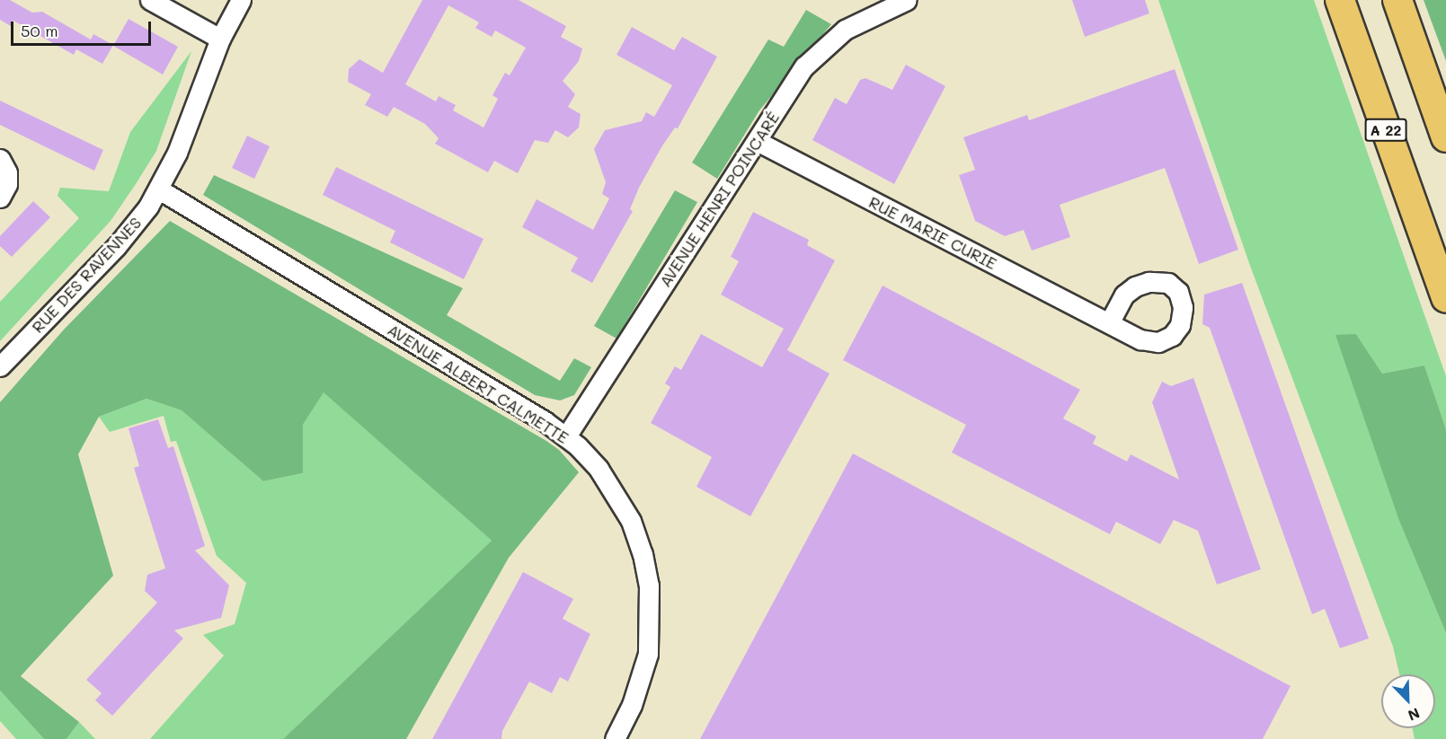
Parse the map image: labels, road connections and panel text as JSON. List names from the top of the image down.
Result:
{
  "streets": {
    "highway": ["A 22"],
    "street": [
      "AVENUE HENRI POINCARÉ",
      "RUE MARIE CURIE",
      "RUE DES RAVENNES",
      "AVENUE ALBERT CALMETTE"
    ]
  },
  "crossings": [
    ["AVENUE HENRI POINCARÉ", "RUE MARIE CURIE"],
    ["AVENUE HENRI POINCARÉ", "AVENUE ALBERT CALMETTE"],
    ["RUE DES RAVENNES", "AVENUE ALBERT CALMETTE"]
  ],
  "scale_bar": "50 m",
  "north": "bottom right"
}
